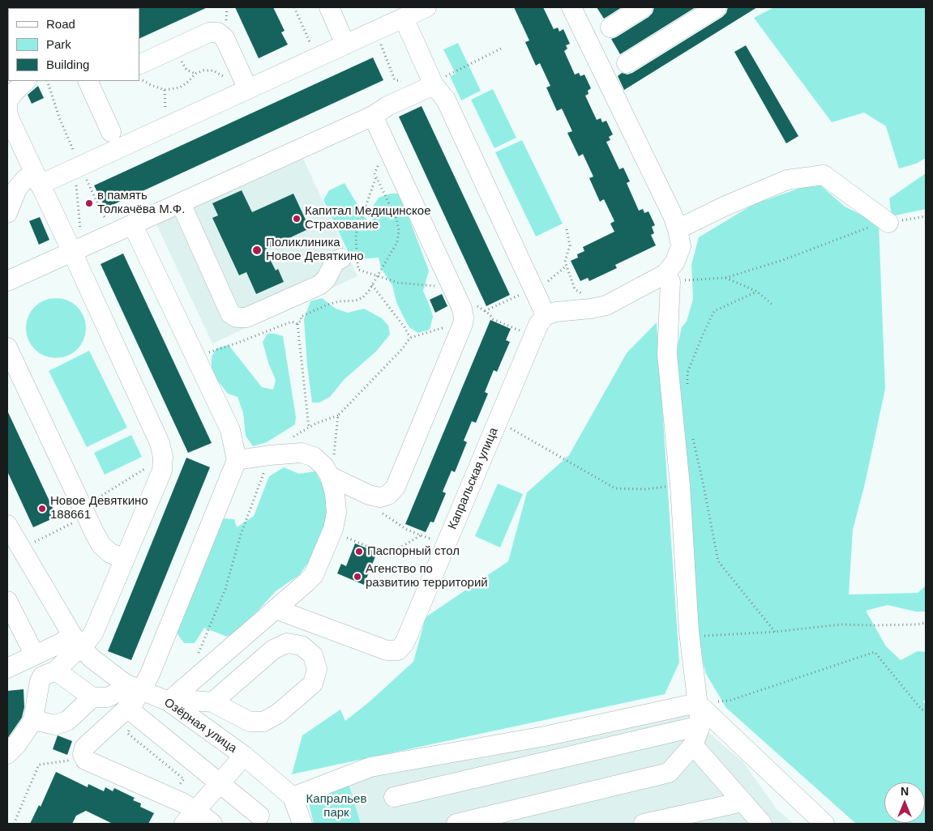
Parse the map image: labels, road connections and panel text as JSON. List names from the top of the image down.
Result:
{
  "streets": {
    "street": ["Капральская улица", "Озёрная улица"]
  },
  "parks": ["Капральев парк"],
  "places": [
    "в память Толкачёва М.Ф.",
    "Капитал Медицинское Страхование",
    "Поликлиника Новое Девяткино",
    "Новое Девяткино 188661",
    "Паспорный стол",
    "Агенство по развитию территорий"
  ],
  "legend": ["Road", "Park", "Building"],
  "north": "top"
}
